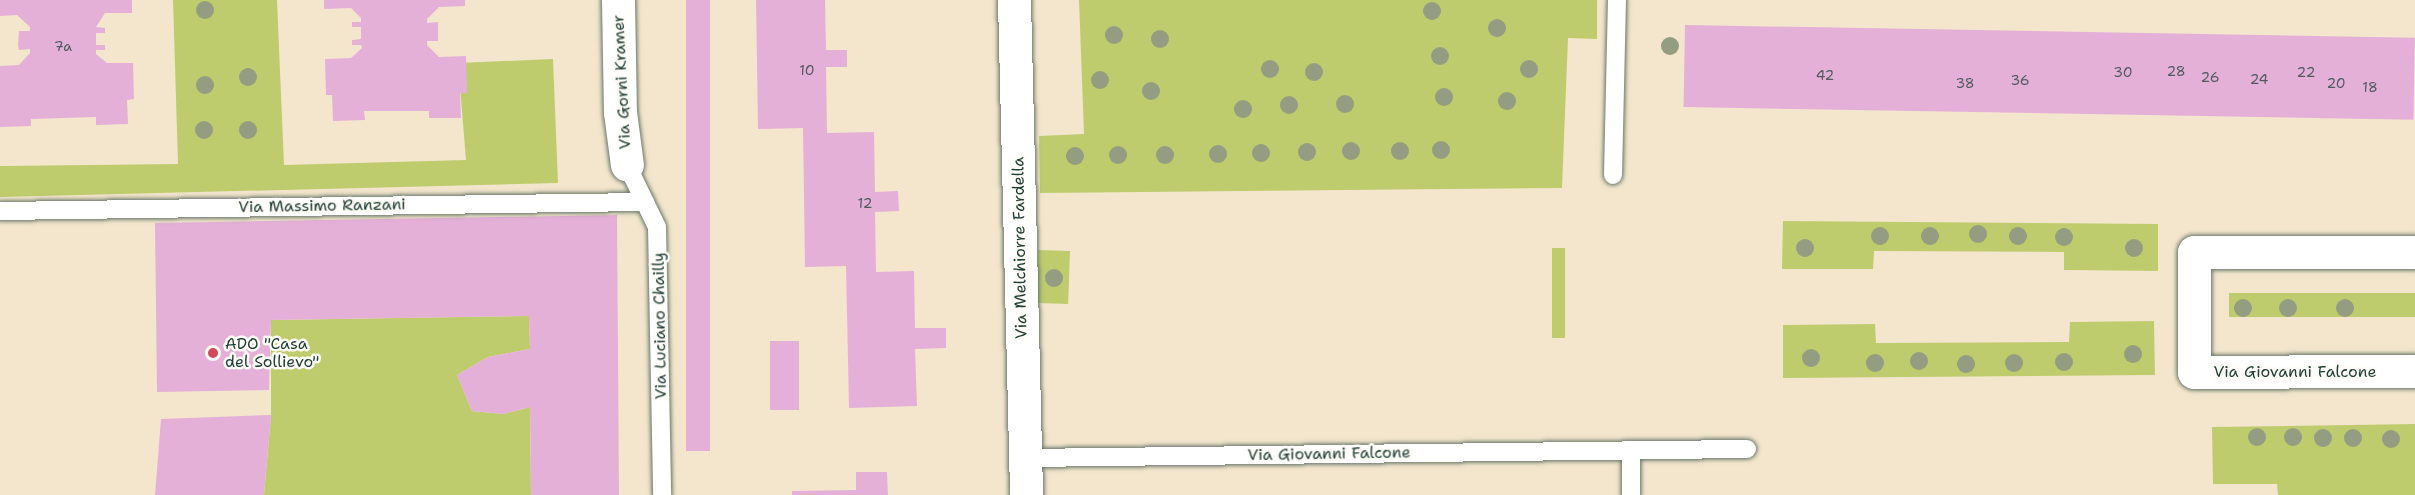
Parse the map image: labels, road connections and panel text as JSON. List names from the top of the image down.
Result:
{
  "streets": {
    "street": ["Via Gorni Kramer", "Via Melchiorre Fardella", "Via Giovanni Falcone"],
    "lane": ["Via Massimo Ranzani", "Via Luciano Chailly"]
  },
  "crossings": [
    ["Via Gorni Kramer", "Via Luciano Chailly"],
    ["Via Massimo Ranzani", "Via Luciano Chailly"],
    ["Via Melchiorre Fardella", "Via Giovanni Falcone"]
  ],
  "places": ["ADO \"Casa del Sollievo\""],
  "house_numbers": [
    "7a",
    "10",
    "28",
    "30",
    "22",
    "42",
    "26",
    "24",
    "36",
    "38",
    "20",
    "18",
    "12"
  ]
}
